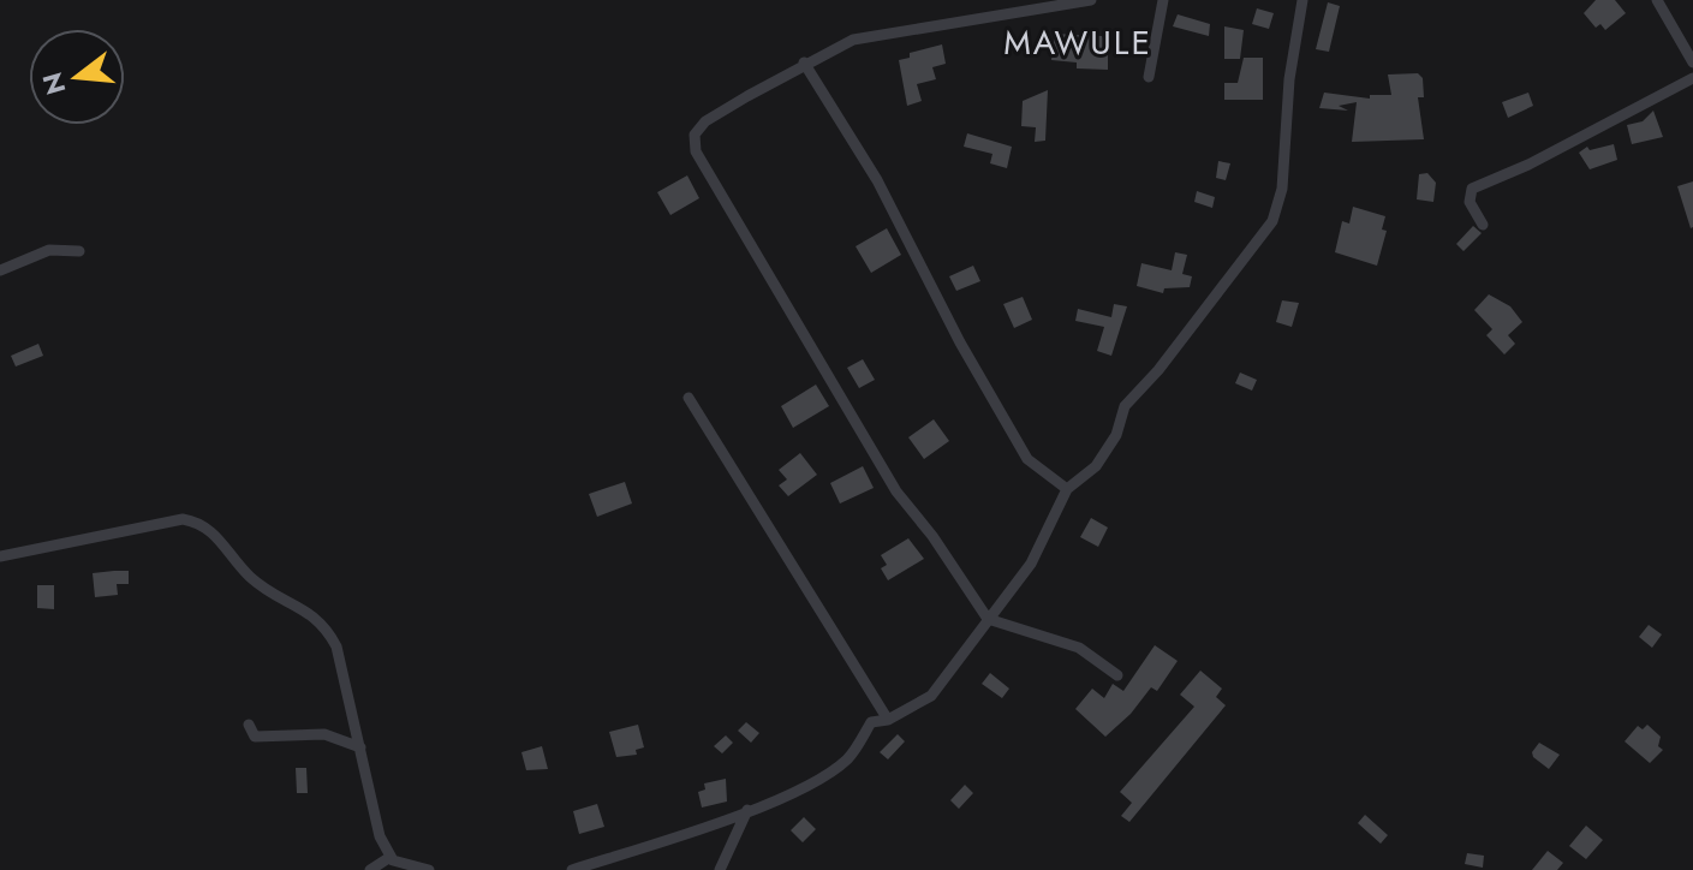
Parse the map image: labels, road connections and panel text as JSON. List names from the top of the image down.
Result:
{
  "districts": ["MAWULE"],
  "north": "left"
}
